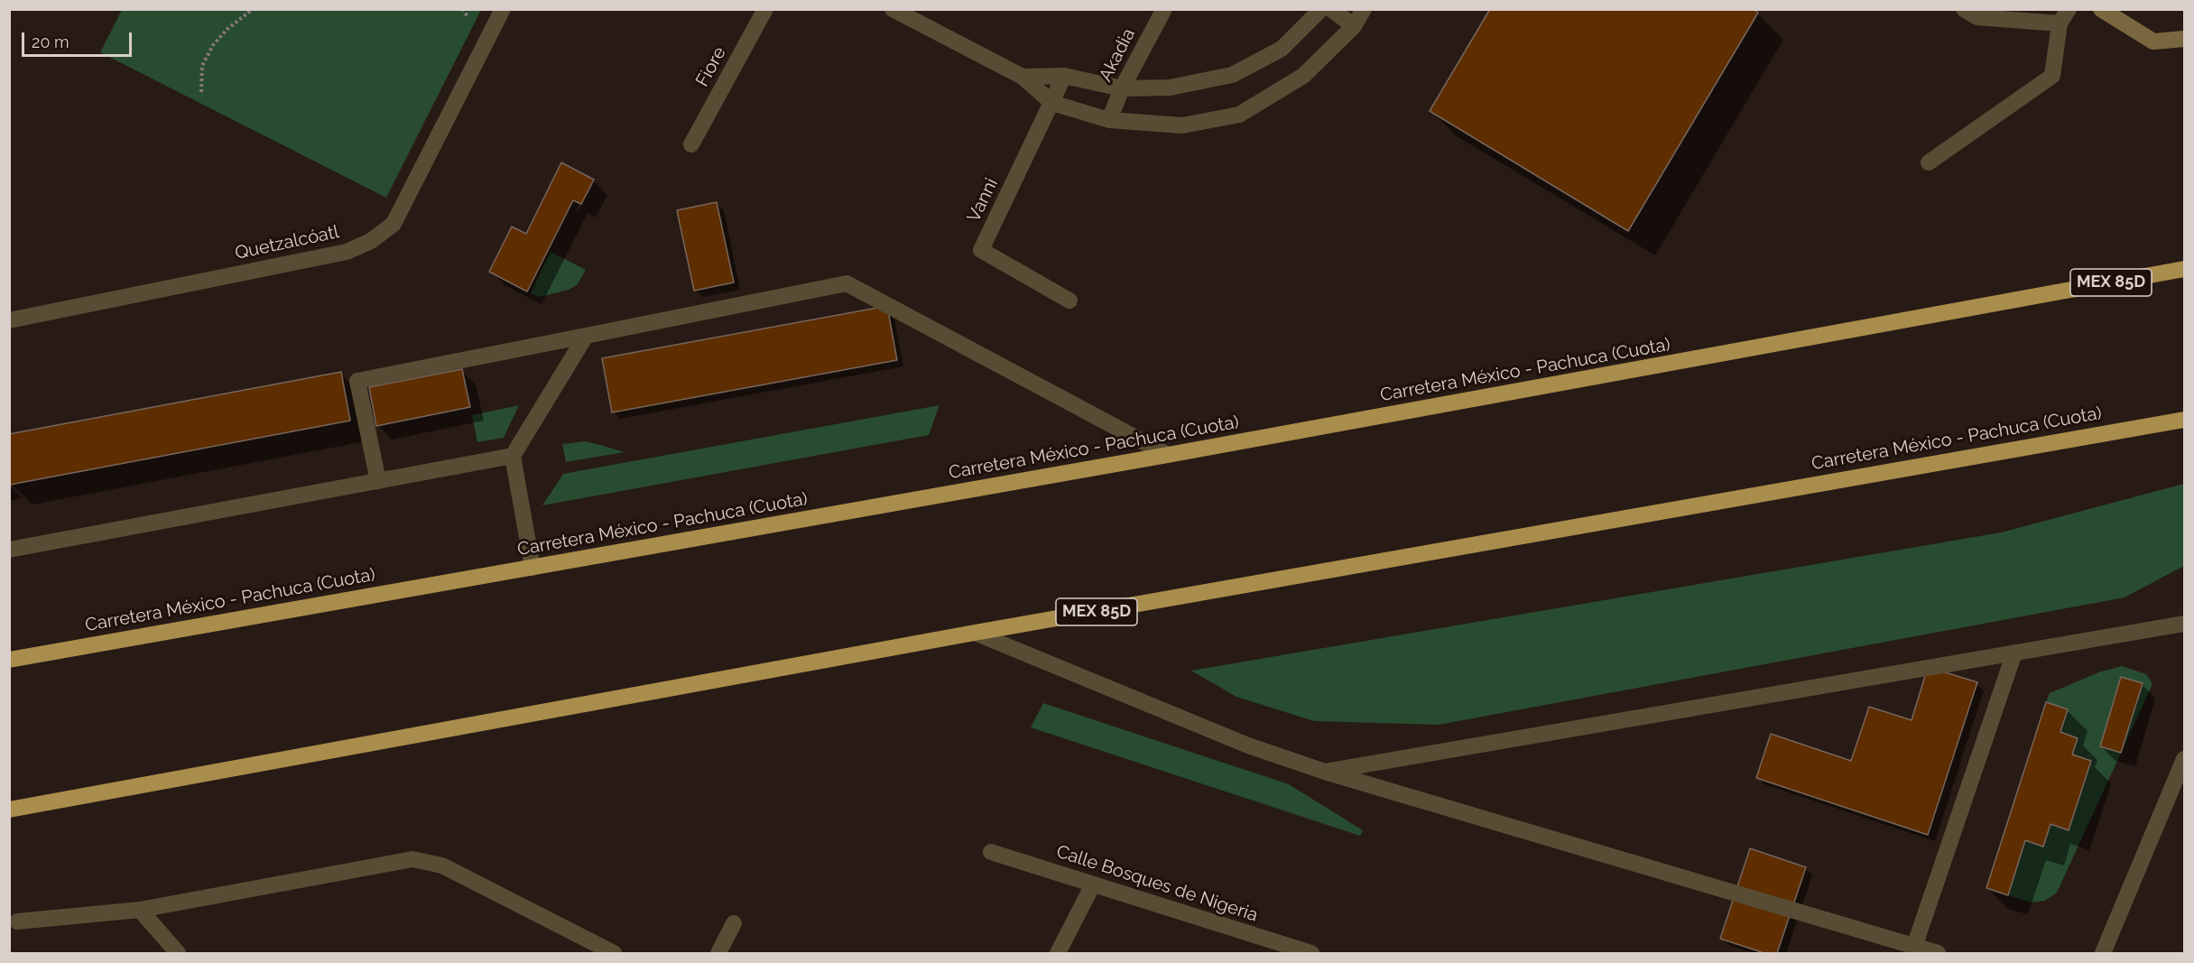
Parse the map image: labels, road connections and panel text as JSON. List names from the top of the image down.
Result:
{
  "streets": {
    "highway": ["MEX 85D", "Carretera México - Pachuca (Cuota)"],
    "street": [
      "Akadia",
      "Fiore",
      "Vanni",
      "Quetzalcóatl",
      "Calle Bosques de Nigeria"
    ]
  },
  "scale_bar": "20 m"
}
